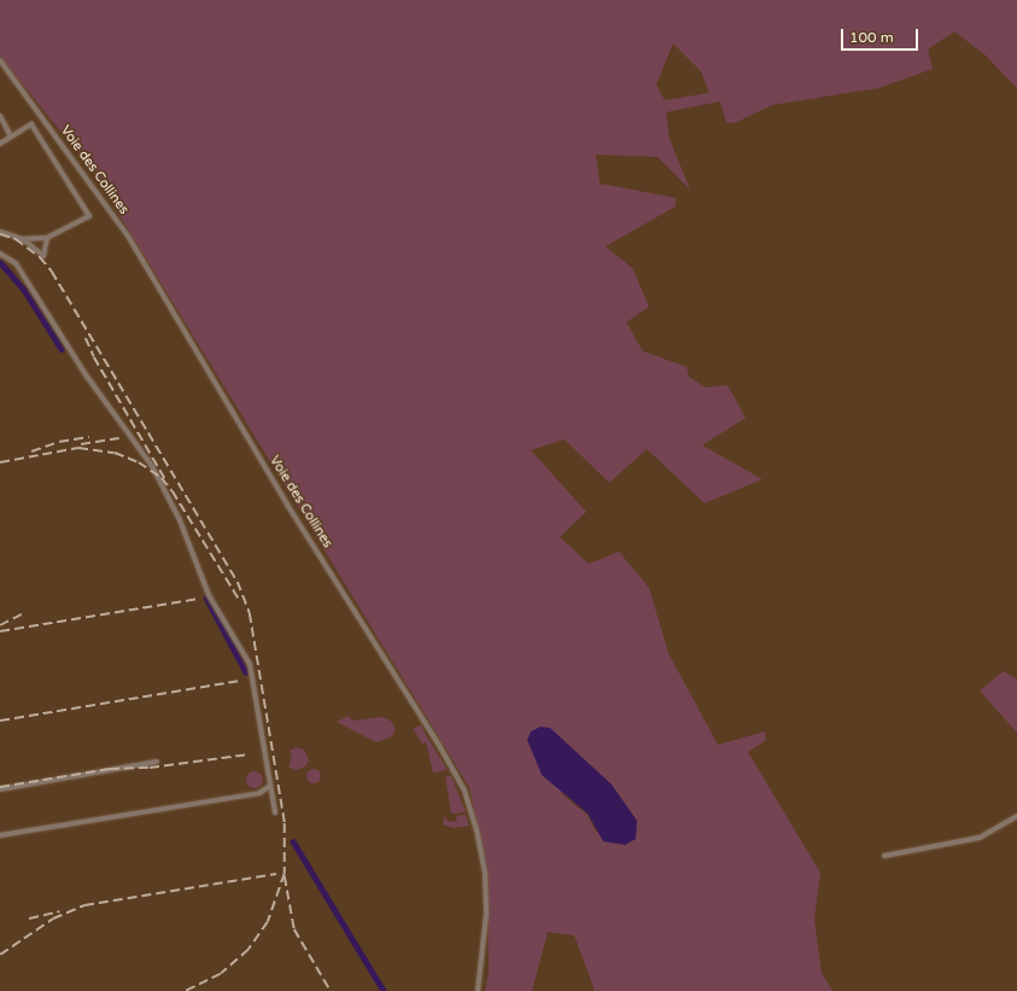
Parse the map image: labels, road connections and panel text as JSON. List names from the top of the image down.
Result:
{
  "streets": {
    "street": ["Voie des Collines"]
  },
  "scale_bar": "100 m"
}
